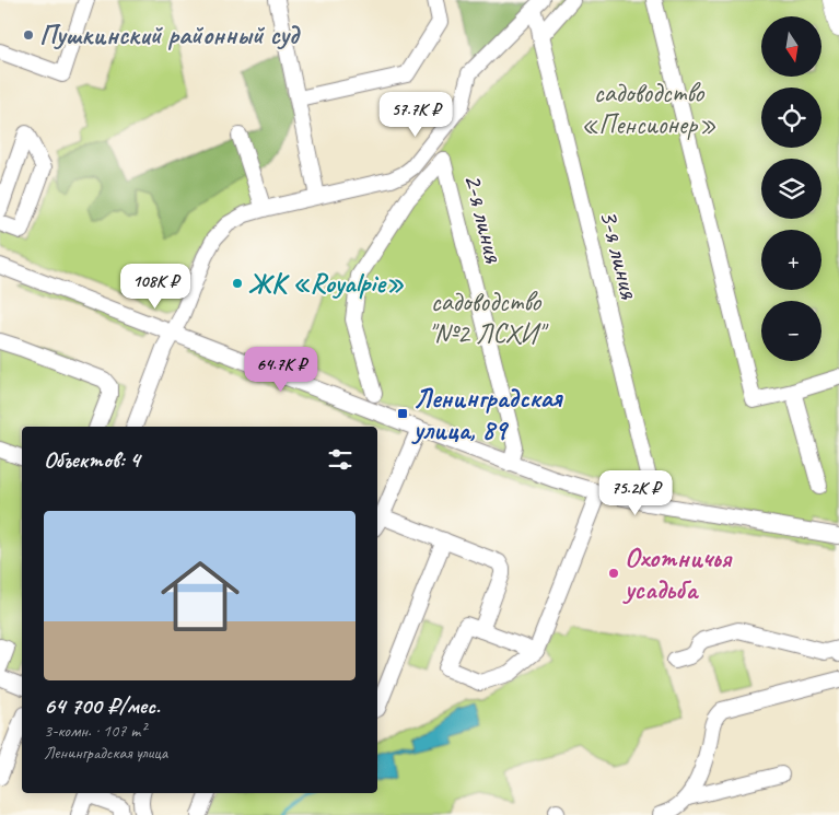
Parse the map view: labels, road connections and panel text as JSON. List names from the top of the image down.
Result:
{
  "streets": {
    "street": ["2-я линия", "3-я линия"]
  },
  "parks": ["садоводство «Пенсионер»", "садоводство \"№2 ЛСХИ\""],
  "places": {
    "other": ["Пушкинский районный суд", "ЖК «Royalpie»", "Охотничья усадьба"],
    "transit": ["Ленинградская улица, 89"]
  },
  "north": "bottom",
  "page": {
    "map_buttons": ["+", "−"],
    "price": [
      "57.7K ₽",
      "108K ₽",
      "64.7K ₽",
      "75.2K ₽"
    ],
    "heading": "Объектов: 4",
    "list": [
      {
        "name": "64 700 ₽/мес.",
        "note": "3-комн. · 107 m² · Ленинградская улица"
      }
    ]
  }
}
